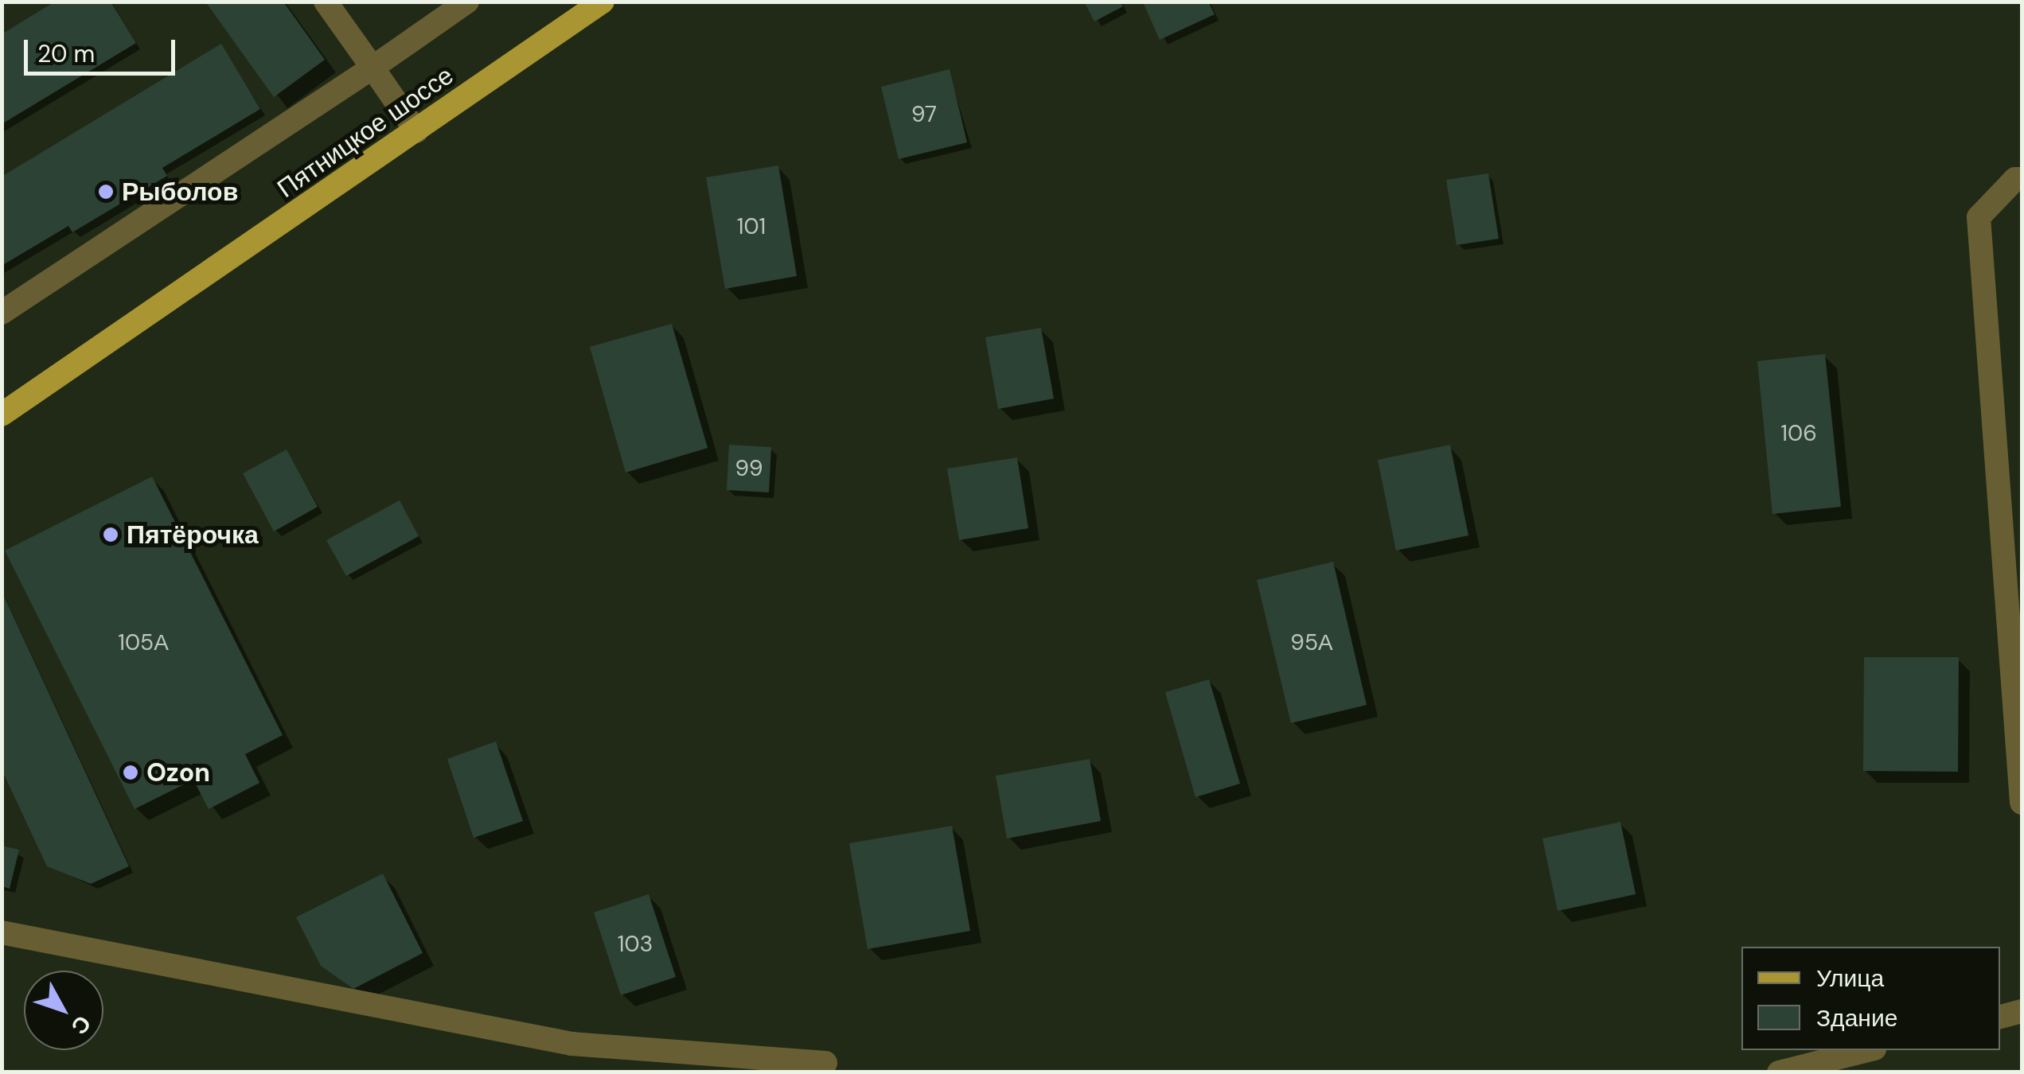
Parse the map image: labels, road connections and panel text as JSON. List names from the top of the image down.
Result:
{
  "streets": {
    "main road": ["Пятницкое шоссе"]
  },
  "places": ["Рыболов", "Пятёрочка", "Ozon"],
  "house_numbers": [
    "97",
    "101",
    "106",
    "99",
    "105А",
    "95А",
    "103"
  ],
  "legend": ["Улица", "Здание"],
  "scale_bar": "20 m",
  "north": "bottom right"
}
